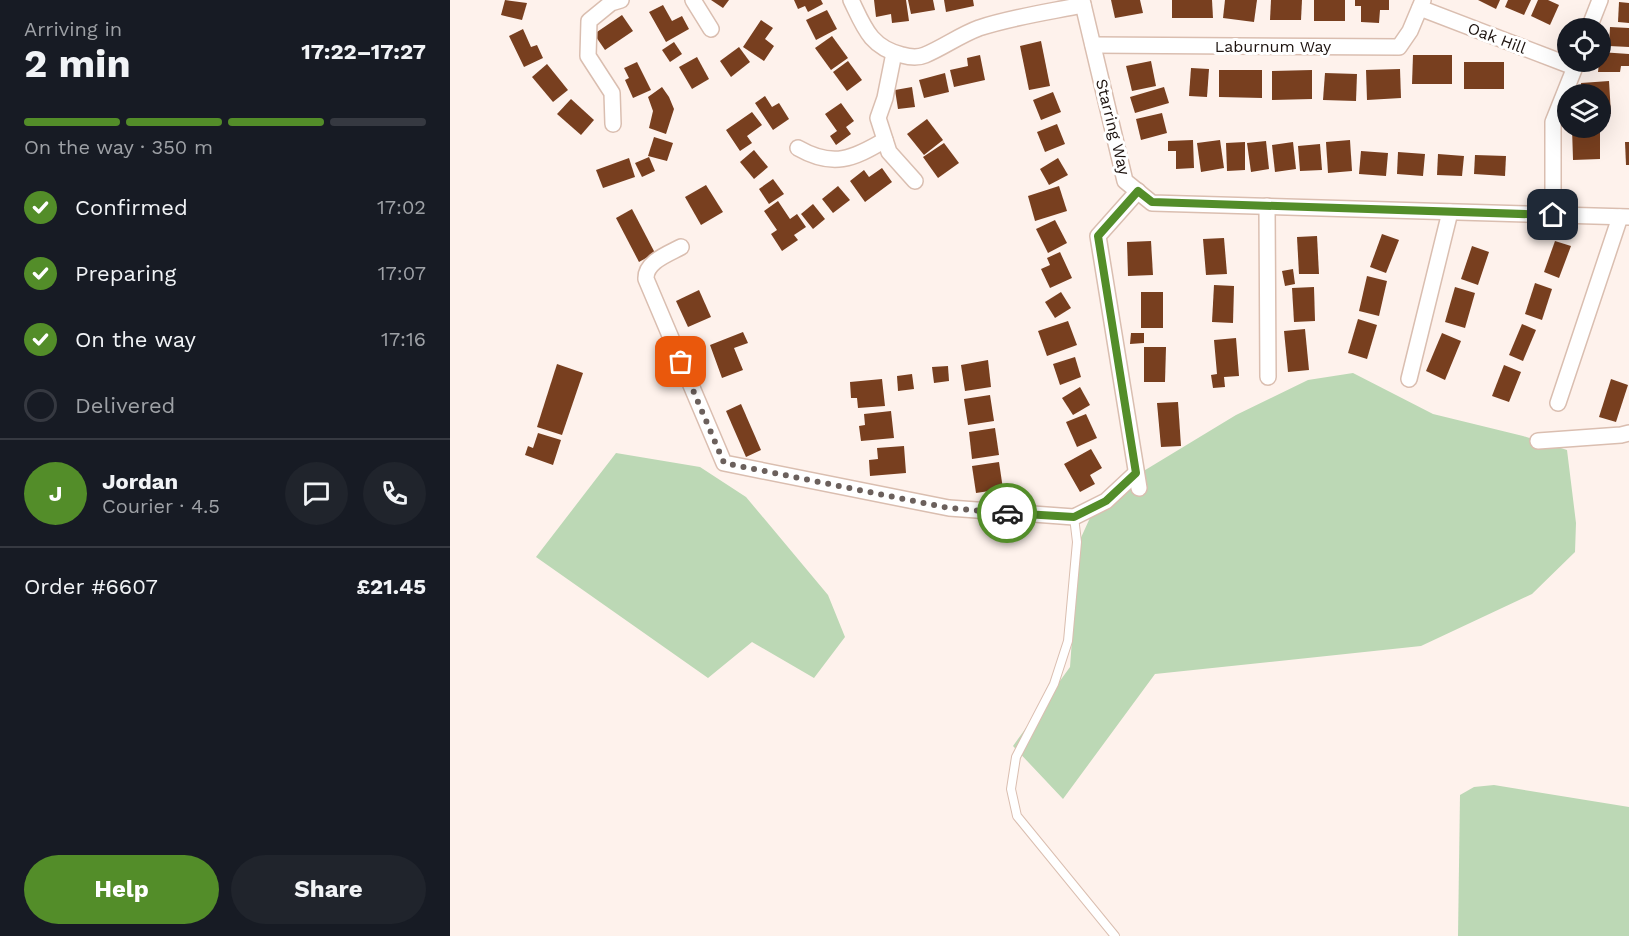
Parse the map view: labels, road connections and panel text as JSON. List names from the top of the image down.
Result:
{
  "streets": {
    "street": ["Oak Hill", "Laburnum Way", "Starring Way"]
  },
  "crossings": [
    ["Oak Hill", "Laburnum Way"],
    ["Laburnum Way", "Starring Way"]
  ],
  "page": {
    "heading": ["2 min", "Arriving in", "17:22–17:27"],
    "panel": [
      "Jordan",
      "Courier · 4.5",
      "Order #6607",
      "£21.45"
    ],
    "bar": "On the way · 350 m",
    "list": [
      ["Confirmed", "17:02"],
      ["Preparing", "17:07"],
      ["On the way", "17:16"],
      "Delivered"
    ],
    "round": "J",
    "buttons": ["Help", "Share"]
  }
}
